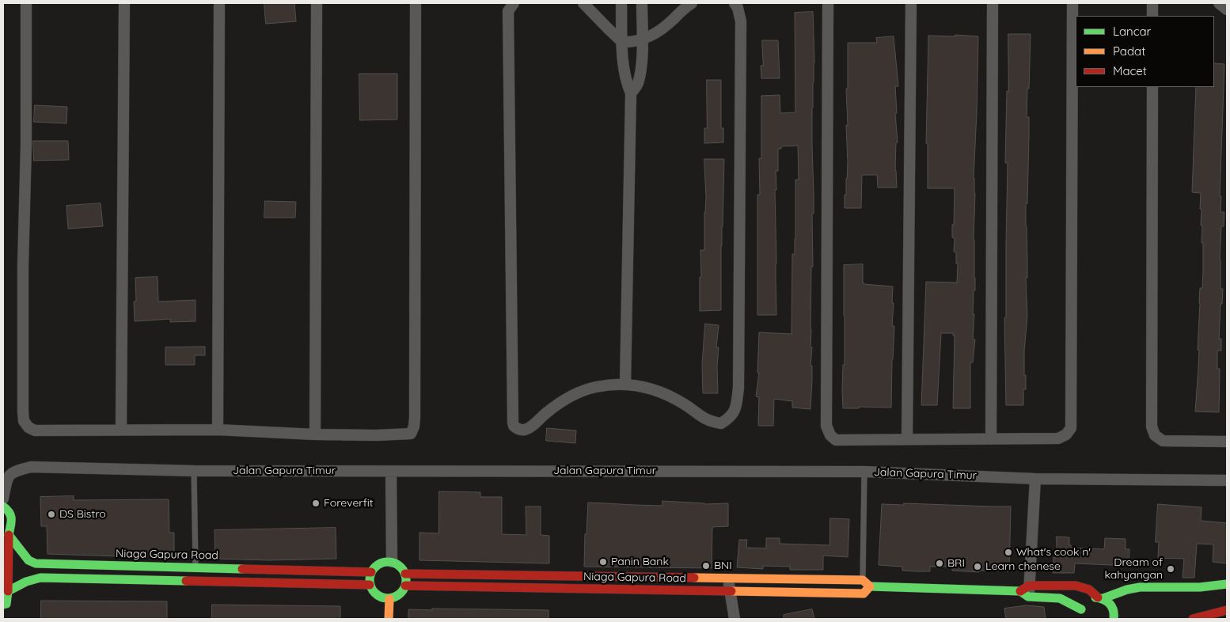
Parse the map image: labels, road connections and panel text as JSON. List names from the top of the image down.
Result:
{
  "streets": {
    "street": ["Jalan Gapura Timur", "Niaga Gapura Road"]
  },
  "places": [
    "Foreverfit",
    "DS Bistro",
    "What's cook n'",
    "Panin Bank",
    "BRI",
    "BNI",
    "Learn chenese",
    "Dream of kahyangan"
  ],
  "legend": ["Lancar", "Padat", "Macet"]
}
